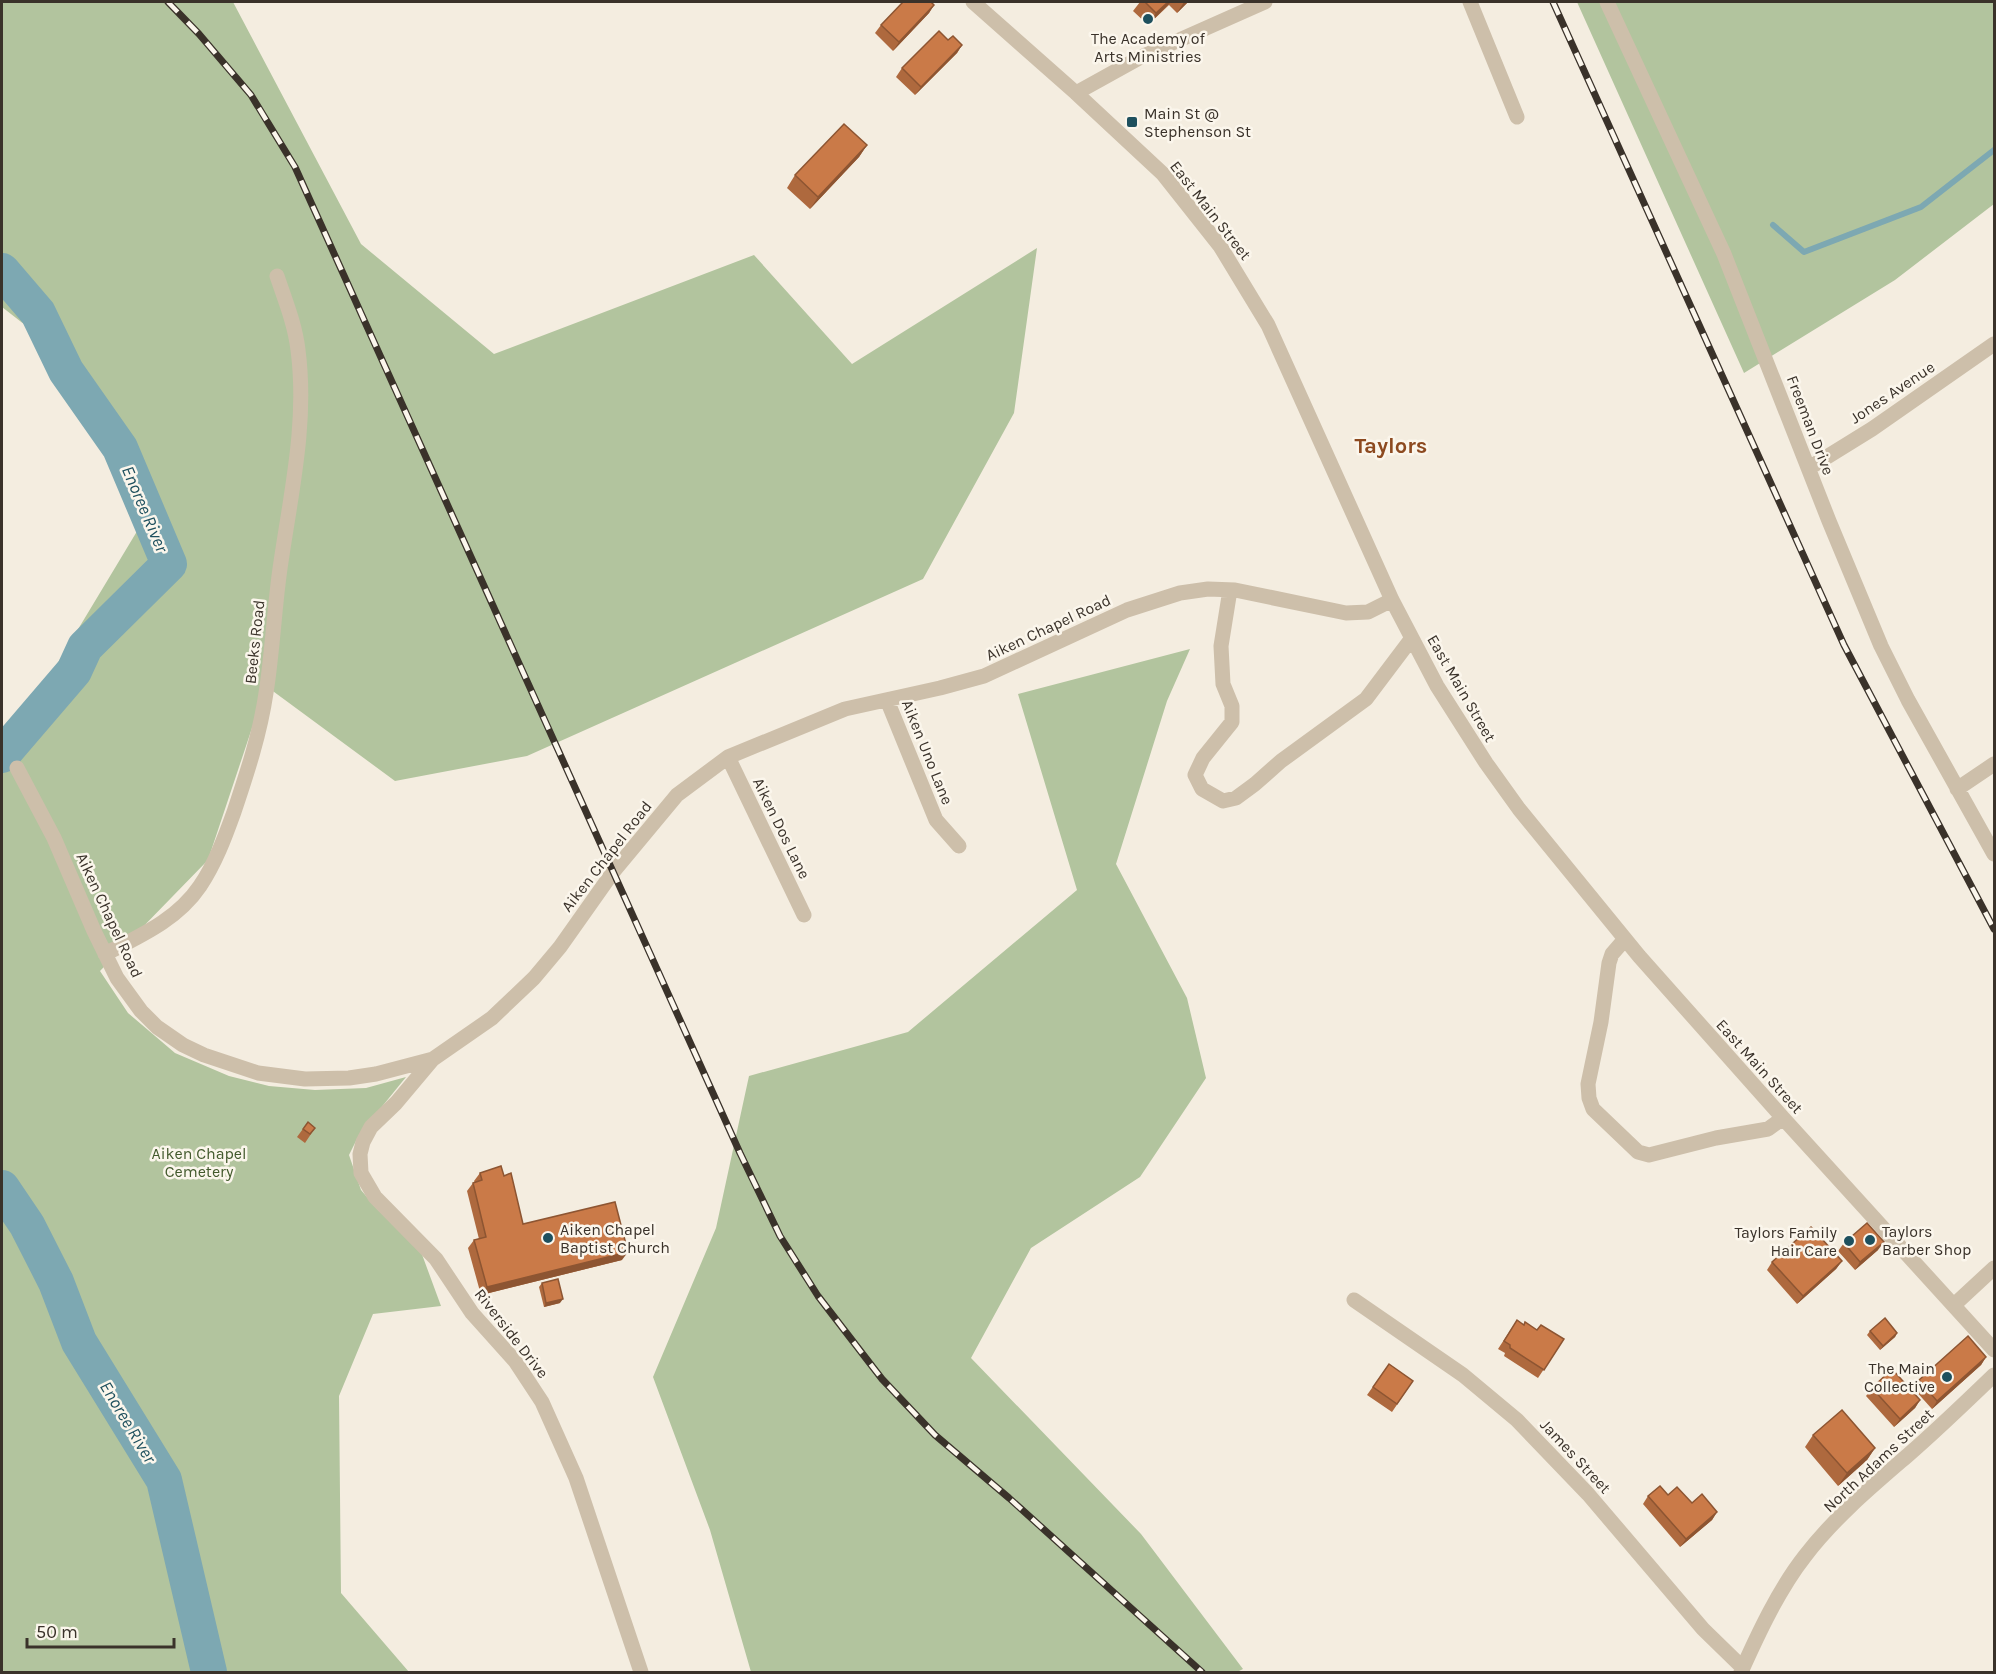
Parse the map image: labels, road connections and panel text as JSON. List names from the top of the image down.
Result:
{
  "streets": {
    "street": [
      "East Main Street",
      "Jones Avenue",
      "Freeman Drive",
      "Aiken Chapel Road",
      "Beeks Road",
      "Aiken Uno Lane",
      "Aiken Dos Lane",
      "Riverside Drive",
      "James Street",
      "North Adams Street"
    ]
  },
  "crossings": [
    ["East Main Street", "Aiken Chapel Road"],
    ["Jones Avenue", "Freeman Drive"],
    ["Aiken Chapel Road", "Beeks Road"],
    ["Aiken Chapel Road", "Aiken Uno Lane"],
    ["Aiken Chapel Road", "Aiken Dos Lane"],
    ["Aiken Chapel Road", "Riverside Drive"],
    ["James Street", "North Adams Street"]
  ],
  "districts": ["Taylors"],
  "water": ["Enoree River"],
  "parks": ["Aiken Chapel Cemetery"],
  "places": {
    "other": [
      "The Academy of Arts Ministries",
      "Aiken Chapel Baptist Church",
      "Taylors Barber Shop",
      "Taylors Family Hair Care",
      "The Main Collective"
    ],
    "transit": ["Main St @ Stephenson St"]
  },
  "scale_bar": "50 m"
}
